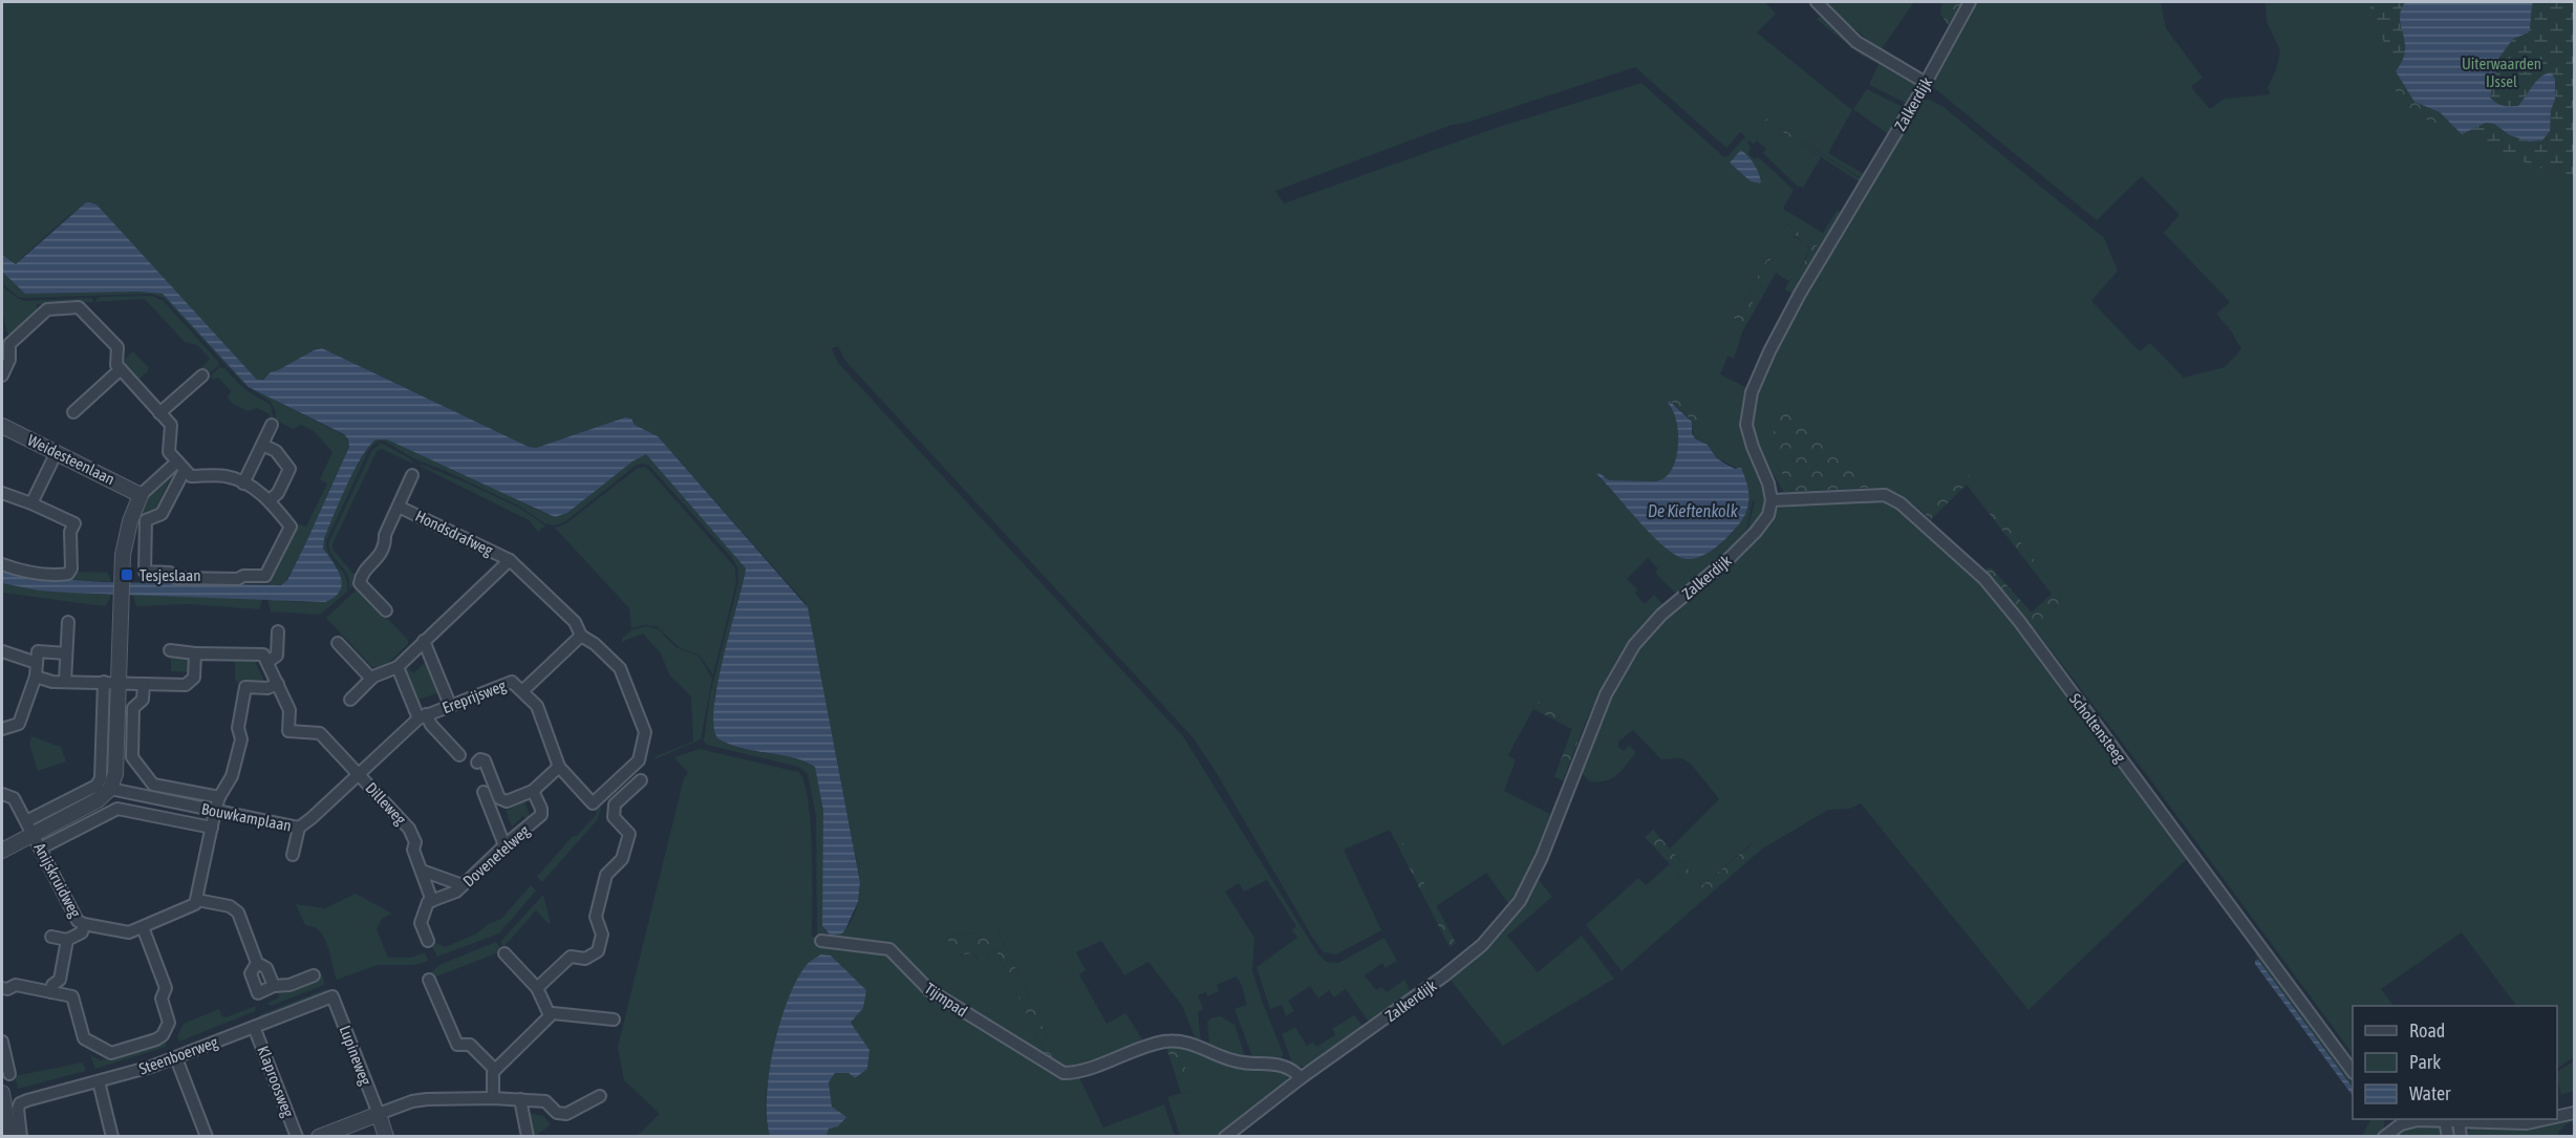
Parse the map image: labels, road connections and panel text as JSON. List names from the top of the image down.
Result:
{
  "streets": {
    "street": [
      "Zalkerdijk",
      "Weidesteenlaan",
      "Hondsdrafweg",
      "Ereprijsweg",
      "Scholtensteeg",
      "Dilleweg",
      "Bouwkamplaan",
      "Dovenetelweg",
      "Anijskruidweg",
      "Tijmpad",
      "Steenboerweg",
      "Lupineweg",
      "Klaproosweg"
    ]
  },
  "crossings": [
    ["Zalkerdijk", "Scholtensteeg"],
    ["Zalkerdijk", "Tijmpad"],
    ["Hondsdrafweg", "Ereprijsweg"],
    ["Hondsdrafweg", "Dovenetelweg"],
    ["Ereprijsweg", "Bouwkamplaan"],
    ["Dilleweg", "Bouwkamplaan"],
    ["Dilleweg", "Dovenetelweg"],
    ["Bouwkamplaan", "Anijskruidweg"],
    ["Steenboerweg", "Lupineweg"],
    ["Steenboerweg", "Klaproosweg"]
  ],
  "water": ["De Kieftenkolk"],
  "parks": ["Uiterwaarden IJssel"],
  "places": {
    "transit": ["Tesjeslaan"]
  },
  "legend": ["Road", "Park", "Water"]
}
